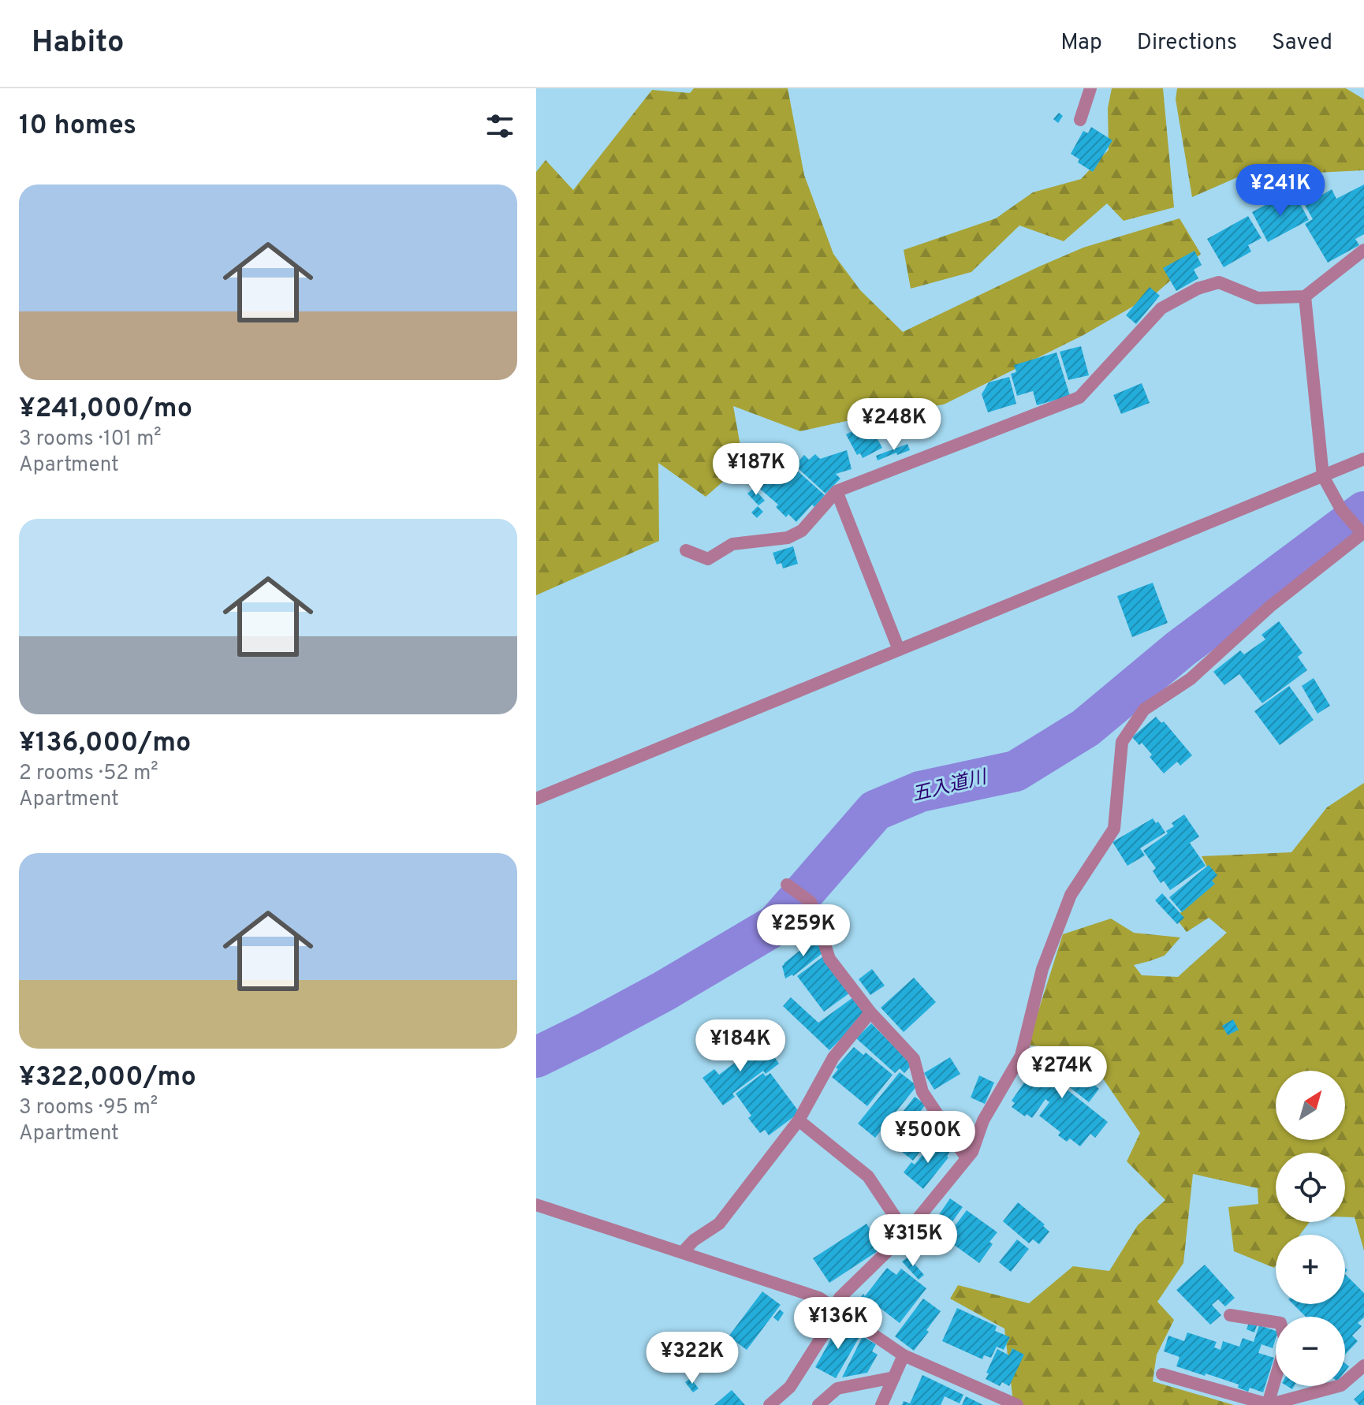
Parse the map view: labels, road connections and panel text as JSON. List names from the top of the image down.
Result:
{
  "water": ["五入道川"],
  "north": "top right",
  "page": {
    "header": "Habito",
    "nav": ["Map", "Directions", "Saved"],
    "heading": "10 homes",
    "list": [
      {
        "name": "¥241,000/mo",
        "note": "3 rooms · 101 m² · Apartment"
      },
      {
        "name": "¥136,000/mo",
        "note": "2 rooms · 52 m² · Apartment"
      },
      {
        "name": "¥322,000/mo",
        "note": "3 rooms · 95 m² · Apartment"
      }
    ],
    "price": [
      "¥241K",
      "¥248K",
      "¥187K",
      "¥259K",
      "¥184K",
      "¥274K",
      "¥500K",
      "¥315K",
      "¥136K",
      "¥322K"
    ],
    "map_buttons": ["+", "−"]
  }
}
